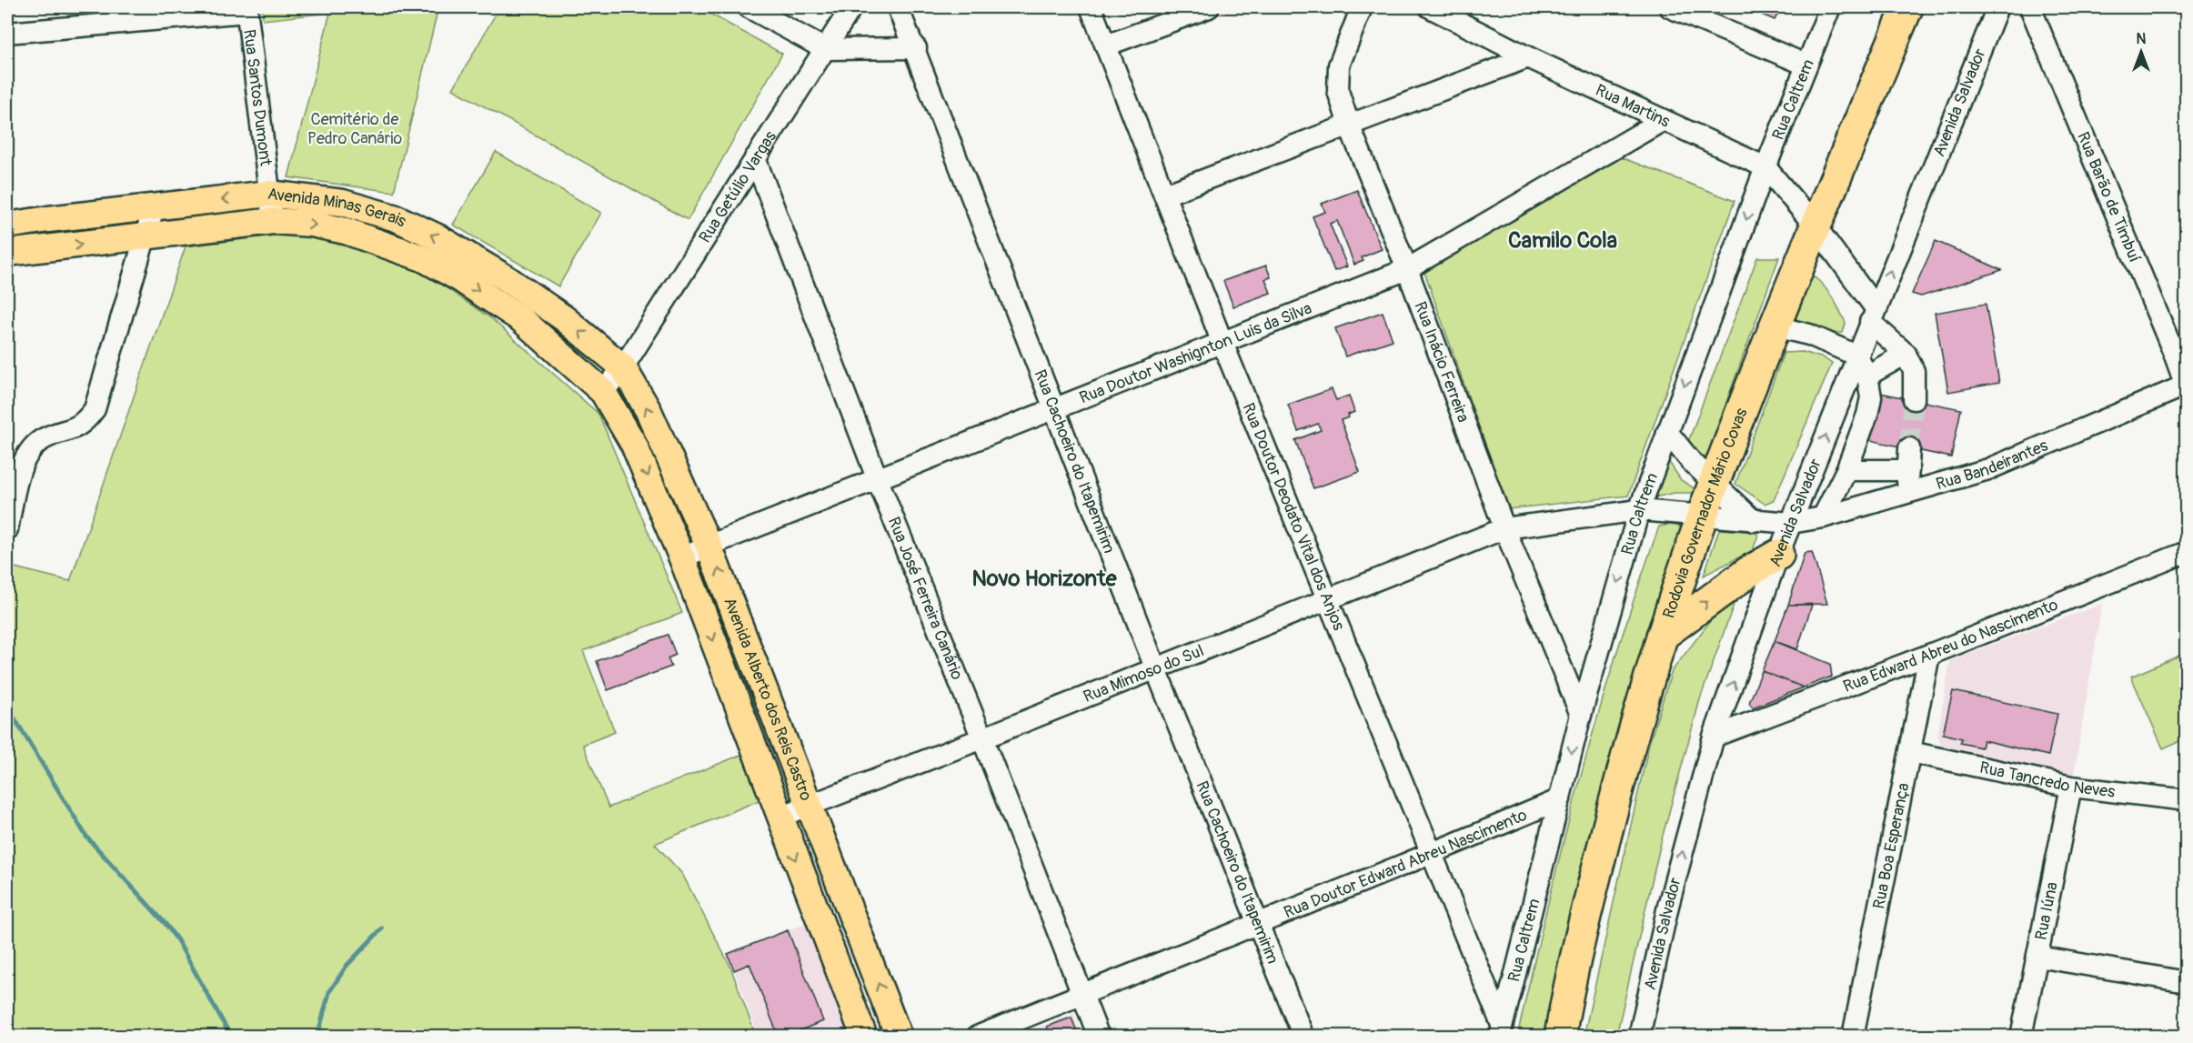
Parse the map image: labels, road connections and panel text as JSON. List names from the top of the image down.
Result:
{
  "streets": {
    "highway": ["Rodovia Governador Mário Covas"],
    "main road": ["Avenida Minas Gerais", "Avenida Alberto dos Reis Castro"],
    "street": [
      "Rua Santos Dumont",
      "Rua Caltrem",
      "Avenida Salvador",
      "Rua Martins",
      "Rua Getúlio Vargas",
      "Rua Barão de Timbuí",
      "Rua Doutor Washignton Luis da Silva",
      "Rua Inácio Ferreira",
      "Rua Cachoeiro do Itapemirim",
      "Rua Bandeirantes",
      "Rua Doutor Deodato Vital dos Anjos",
      "Rua José Ferreira Canário",
      "Rua Edward Abreu do Nascimento",
      "Rua Mimoso do Sul",
      "Rua Tancredo Neves",
      "Rua Boa Esperança",
      "Rua Doutor Edward Abreu Nascimento",
      "Rua Iúna"
    ]
  },
  "crossings": [
    ["Rua Santos Dumont", "Avenida Minas Gerais"],
    ["Rua Caltrem", "Rua Martins"],
    ["Rua Caltrem", "Rua Inácio Ferreira"],
    ["Rua Caltrem", "Rua Bandeirantes"],
    ["Rua Caltrem", "Rua Doutor Deodato Vital dos Anjos"],
    ["Rua Caltrem", "Rua Mimoso do Sul"],
    ["Rua Caltrem", "Rua Doutor Edward Abreu Nascimento"],
    ["Avenida Salvador", "Rua Martins"],
    ["Avenida Salvador", "Rua Bandeirantes"],
    ["Avenida Salvador", "Rua Edward Abreu do Nascimento"],
    ["Rua Martins", "Rua Doutor Washignton Luis da Silva"],
    ["Rua Martins", "Rodovia Governador Mário Covas"],
    ["Rua Getúlio Vargas", "Avenida Minas Gerais"],
    ["Rua Getúlio Vargas", "Rua José Ferreira Canário"],
    ["Rua Getúlio Vargas", "Avenida Alberto dos Reis Castro"],
    ["Rua Barão de Timbuí", "Rua Bandeirantes"],
    ["Avenida Minas Gerais", "Avenida Alberto dos Reis Castro"],
    ["Rua Doutor Washignton Luis da Silva", "Rua Inácio Ferreira"],
    ["Rua Doutor Washignton Luis da Silva", "Rua Cachoeiro do Itapemirim"],
    ["Rua Doutor Washignton Luis da Silva", "Rua Doutor Deodato Vital dos Anjos"],
    ["Rua Doutor Washignton Luis da Silva", "Rua José Ferreira Canário"],
    ["Rua Doutor Washignton Luis da Silva", "Avenida Alberto dos Reis Castro"],
    ["Rua Inácio Ferreira", "Rua Mimoso do Sul"],
    ["Rua Cachoeiro do Itapemirim", "Rua Mimoso do Sul"],
    ["Rua Cachoeiro do Itapemirim", "Rua Doutor Edward Abreu Nascimento"],
    ["Rua Bandeirantes", "Rodovia Governador Mário Covas"],
    ["Rua Bandeirantes", "Rua Mimoso do Sul"],
    ["Rua Doutor Deodato Vital dos Anjos", "Rua Mimoso do Sul"],
    ["Rua Doutor Deodato Vital dos Anjos", "Rua Doutor Edward Abreu Nascimento"],
    ["Rua José Ferreira Canário", "Rua Mimoso do Sul"],
    ["Rua José Ferreira Canário", "Rua Doutor Edward Abreu Nascimento"],
    ["Rua Edward Abreu do Nascimento", "Rua Boa Esperança"],
    ["Rua Mimoso do Sul", "Avenida Alberto dos Reis Castro"],
    ["Rua Tancredo Neves", "Rua Boa Esperança"],
    ["Rua Tancredo Neves", "Rua Iúna"]
  ],
  "one_way": ["Rua Caltrem", "Avenida Salvador"],
  "districts": ["Camilo Cola", "Novo Horizonte"],
  "parks": ["Cemitério de Pedro Canário"],
  "north": "top"
}
